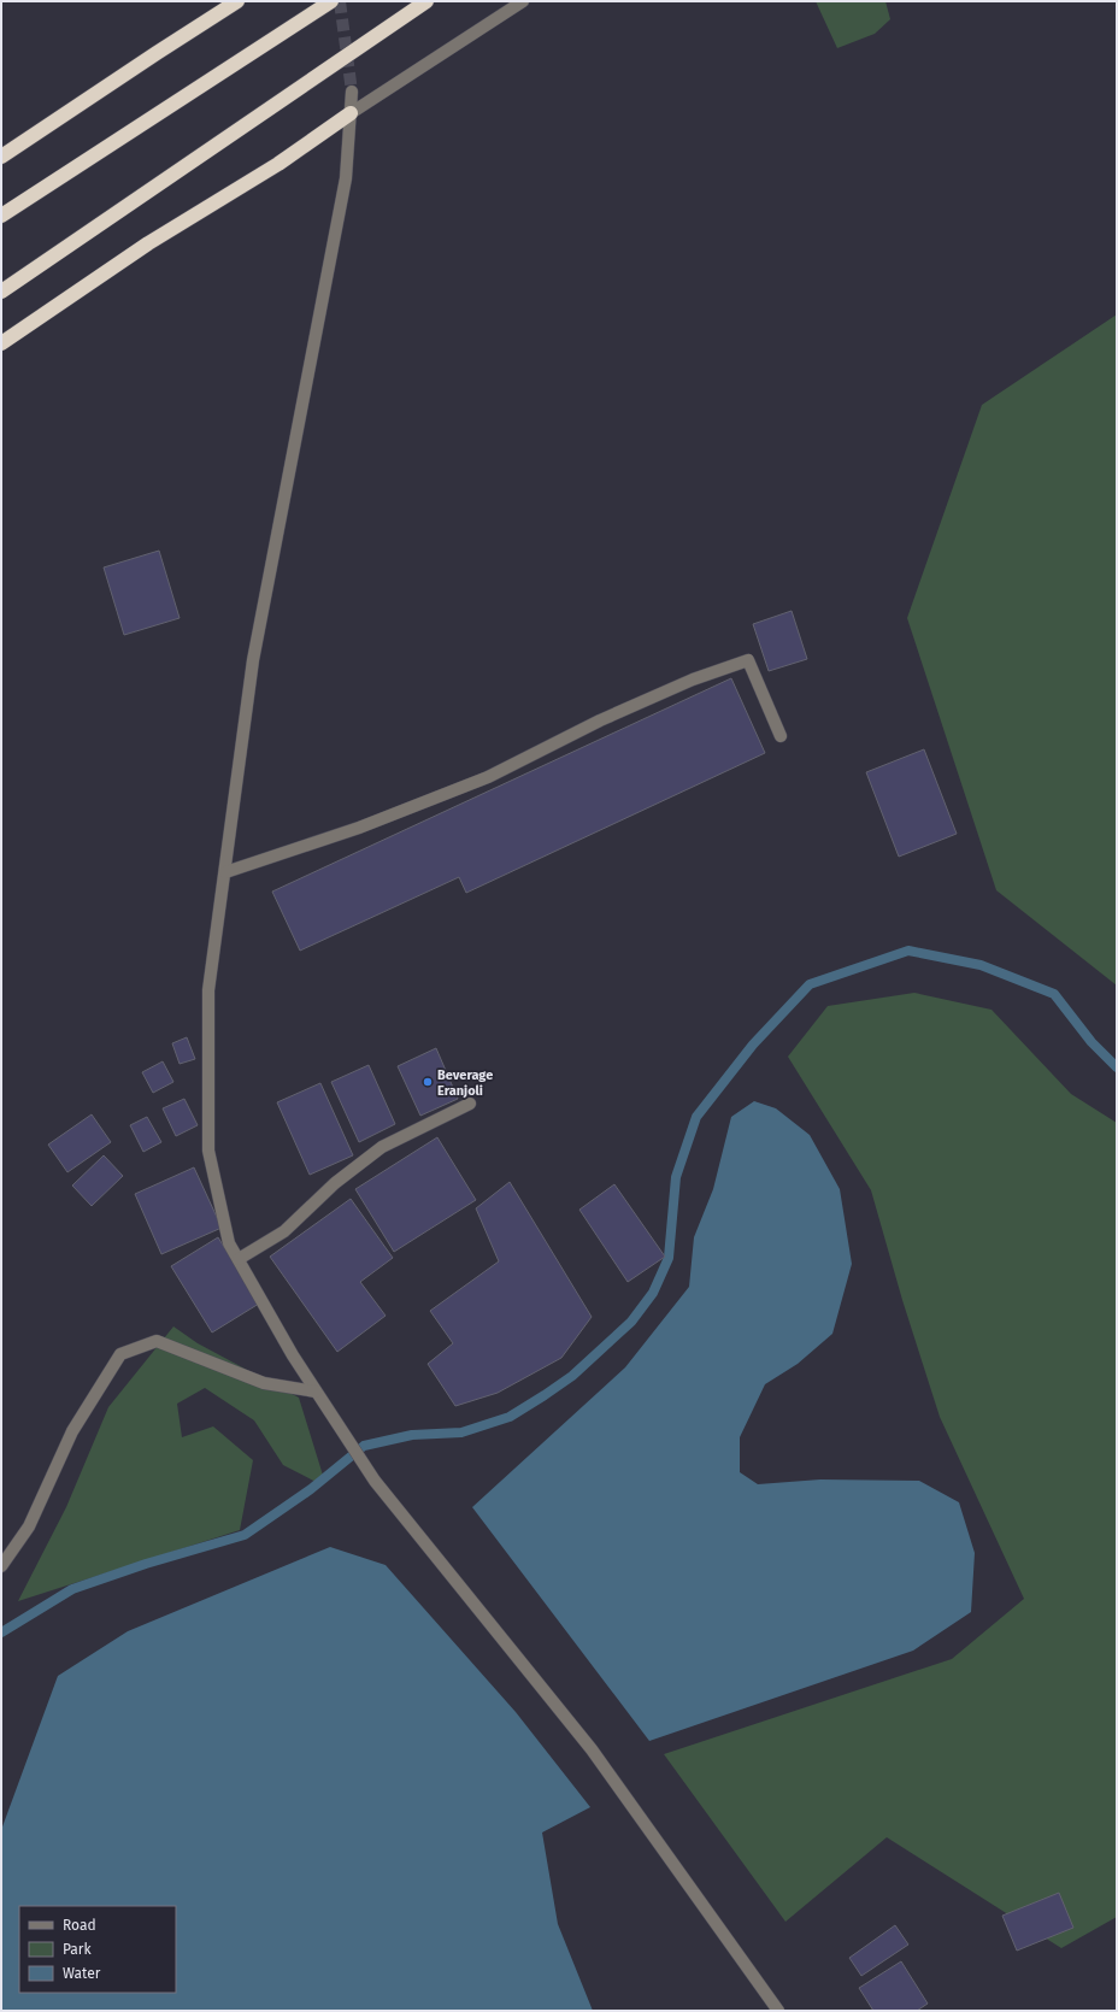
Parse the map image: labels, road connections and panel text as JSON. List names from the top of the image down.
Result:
{
  "places": ["Beverage Eranjoli"],
  "legend": ["Road", "Park", "Water"]
}
